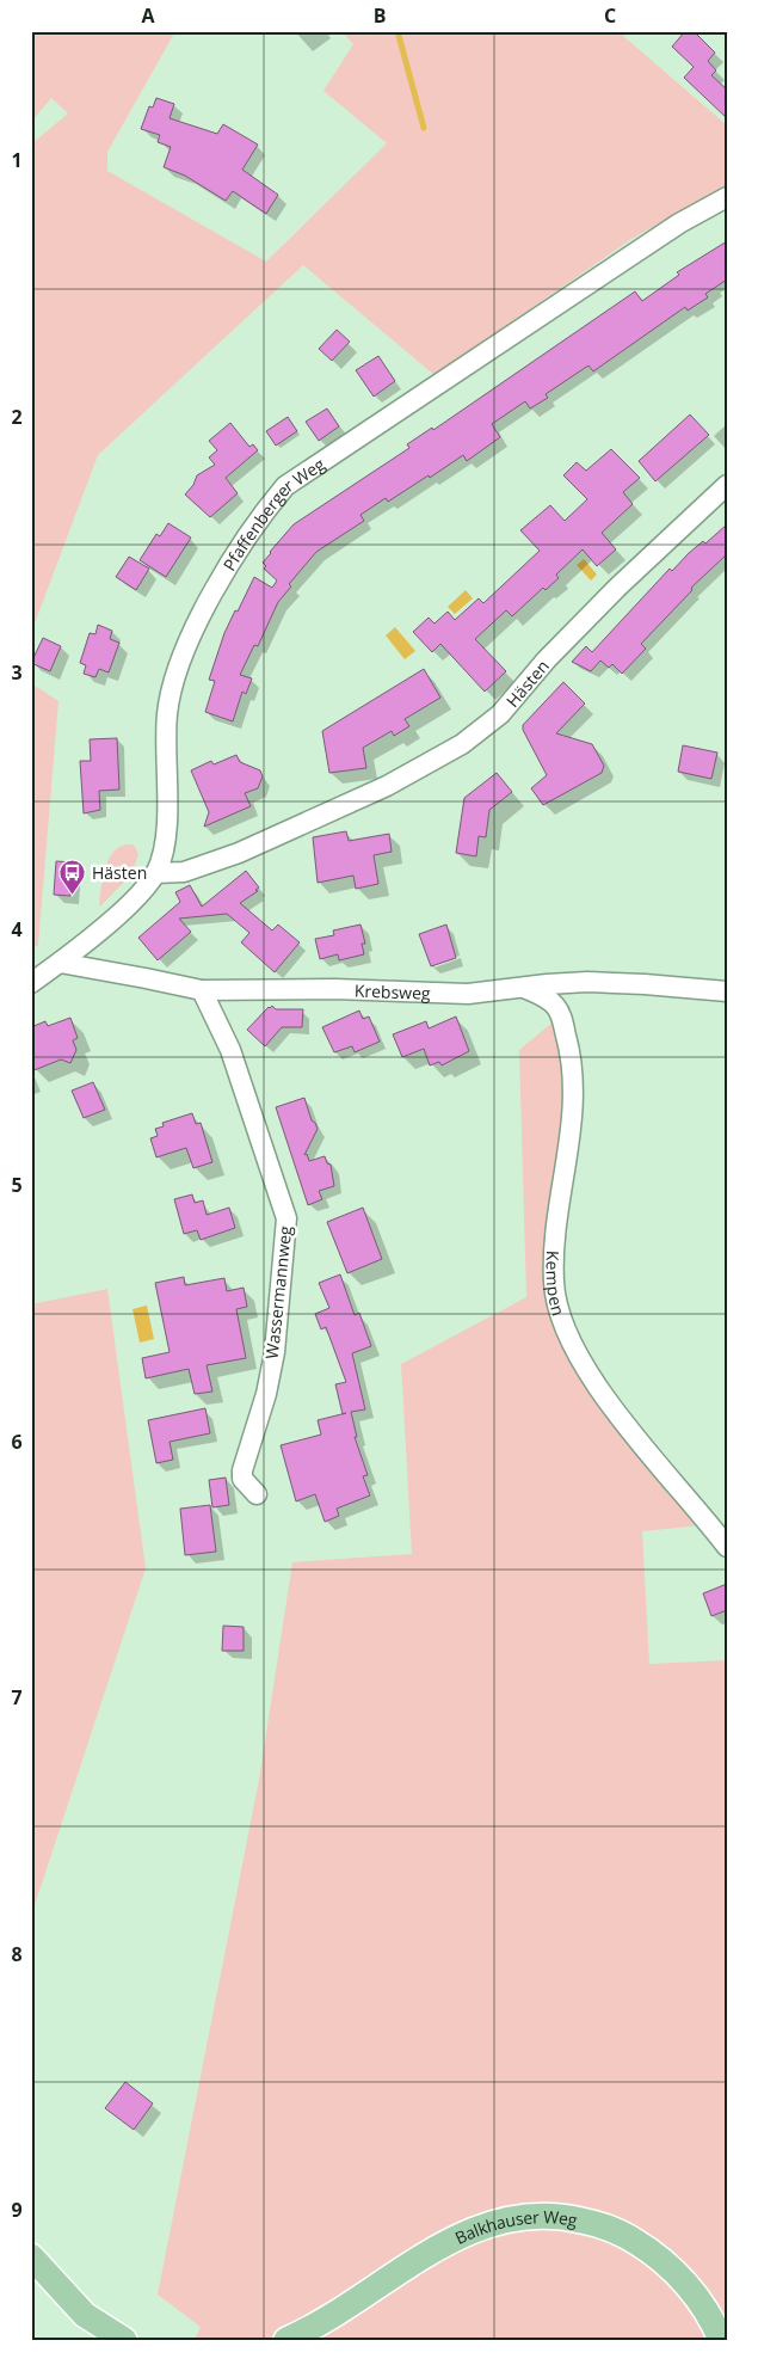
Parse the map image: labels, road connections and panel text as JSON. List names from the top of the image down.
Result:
{
  "streets": {
    "main road": ["Balkhauser Weg"],
    "street": [
      "Pfaffenberger Weg",
      "Hästen",
      "Krebsweg",
      "Kempen",
      "Wassermannweg"
    ]
  },
  "crossings": [
    ["Pfaffenberger Weg", "Hästen"],
    ["Pfaffenberger Weg", "Krebsweg"],
    ["Krebsweg", "Kempen"],
    ["Krebsweg", "Wassermannweg"]
  ],
  "places": {
    "bus stop": ["Hästen"]
  },
  "grid": {
    "columns": ["A", "B", "C"],
    "rows": [
      "1",
      "2",
      "3",
      "4",
      "5",
      "6",
      "7",
      "8",
      "9"
    ]
  }
}
